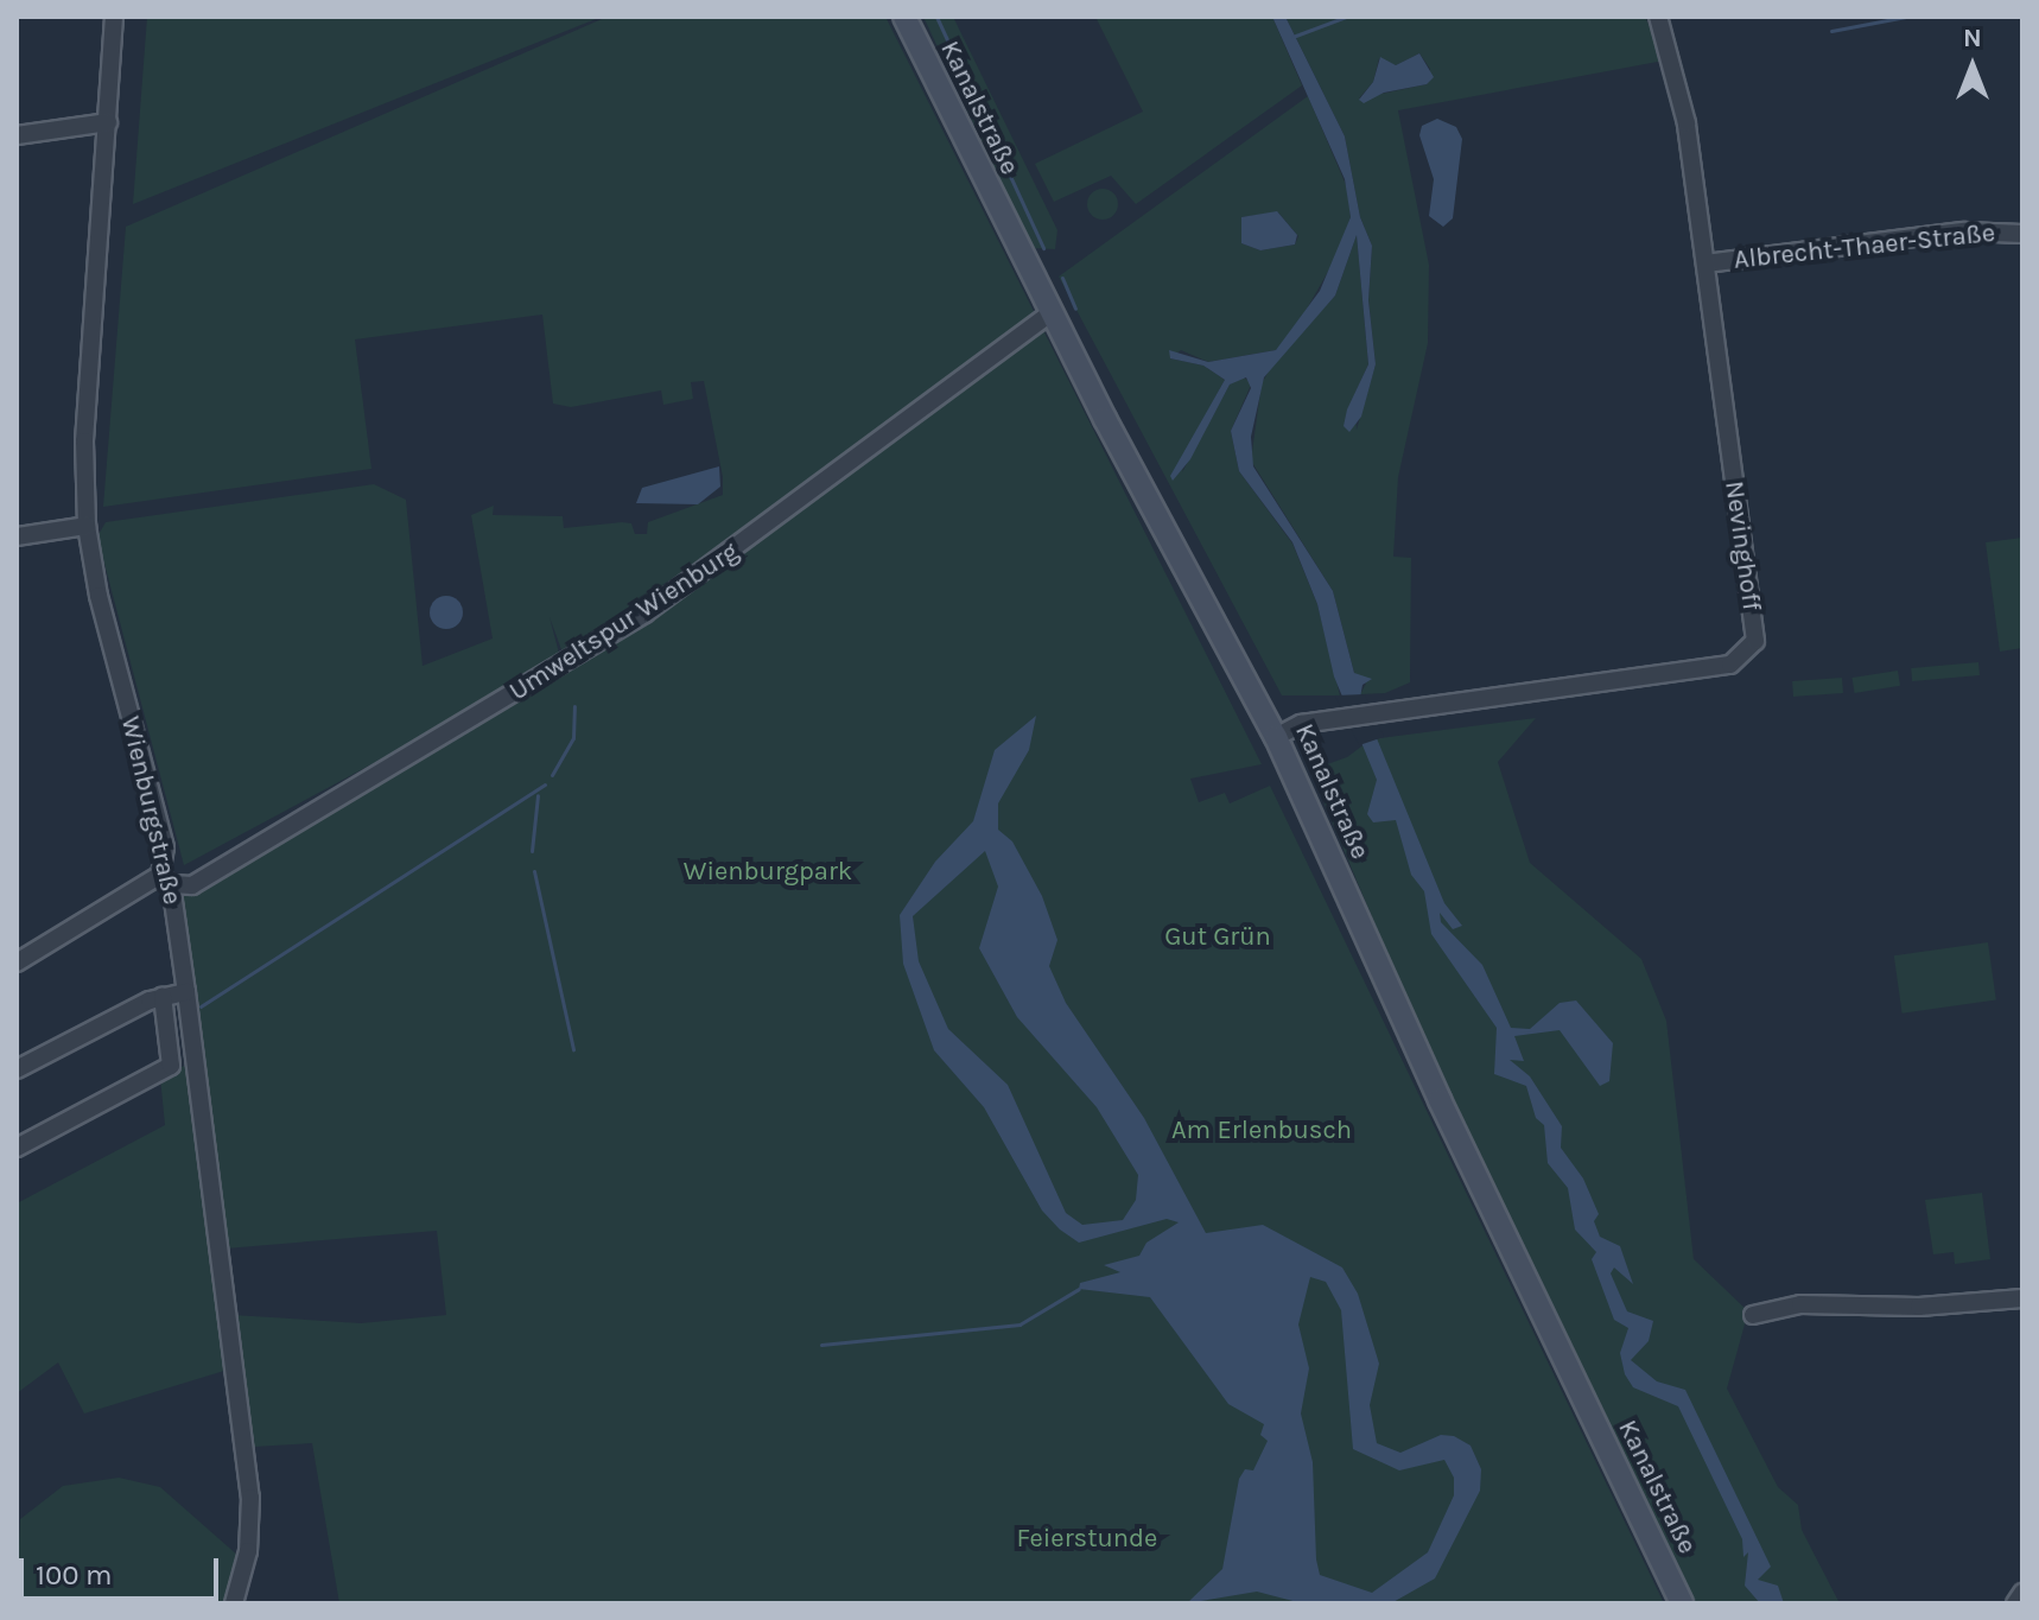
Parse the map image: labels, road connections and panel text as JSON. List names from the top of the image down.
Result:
{
  "streets": {
    "main road": ["Kanalstraße"],
    "street": [
      "Albrecht-Thaer-Straße",
      "Nevinghoff",
      "Umweltspur Wienburg",
      "Wienburgstraße"
    ]
  },
  "crossings": [
    ["Kanalstraße", "Nevinghoff"],
    ["Kanalstraße", "Umweltspur Wienburg"],
    ["Albrecht-Thaer-Straße", "Nevinghoff"],
    ["Umweltspur Wienburg", "Wienburgstraße"]
  ],
  "parks": [
    "Wienburgpark",
    "Gut Grün",
    "Am Erlenbusch",
    "Feierstunde"
  ],
  "scale_bar": "100 m",
  "north": "top"
}
